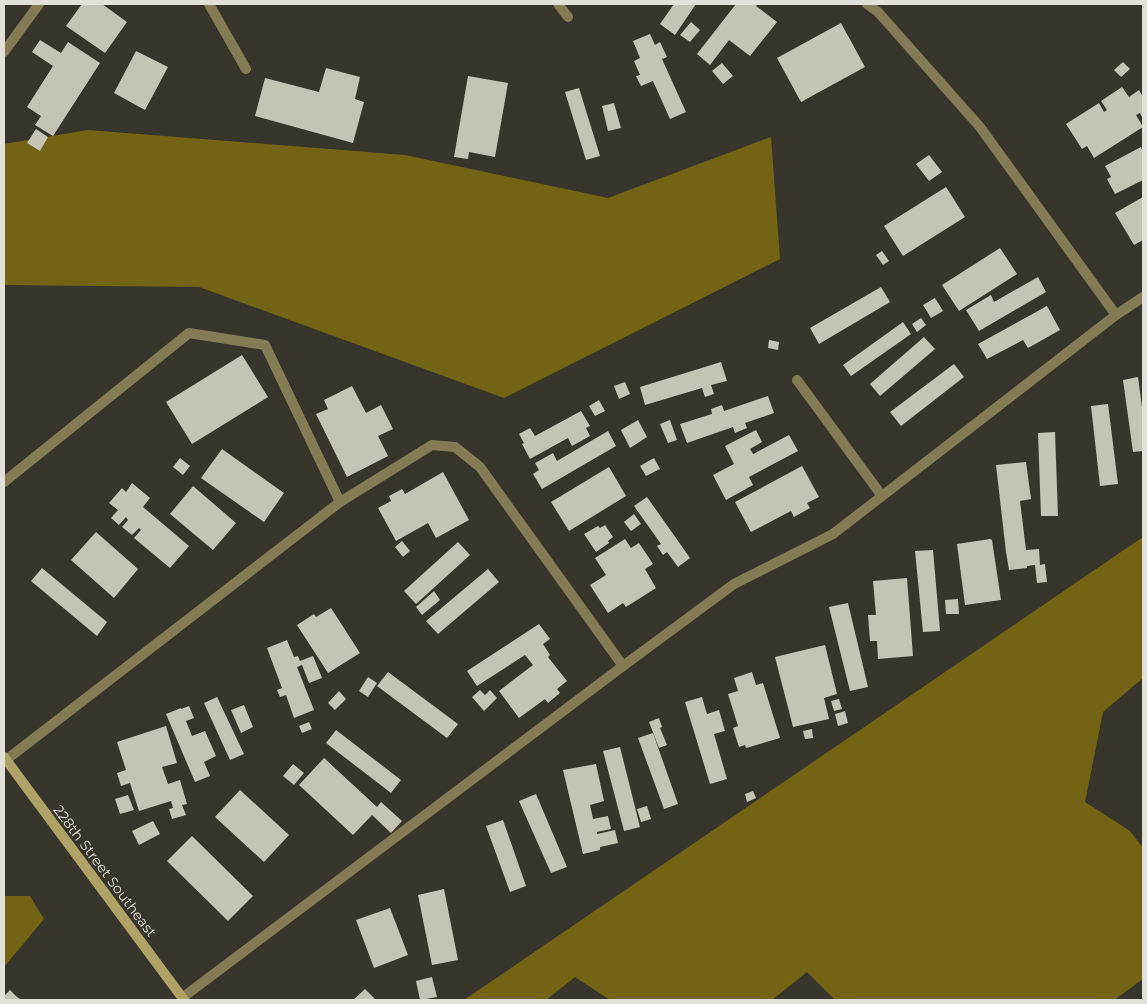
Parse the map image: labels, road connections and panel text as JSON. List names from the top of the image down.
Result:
{
  "streets": {
    "main road": ["228th Street Southeast"]
  }
}
